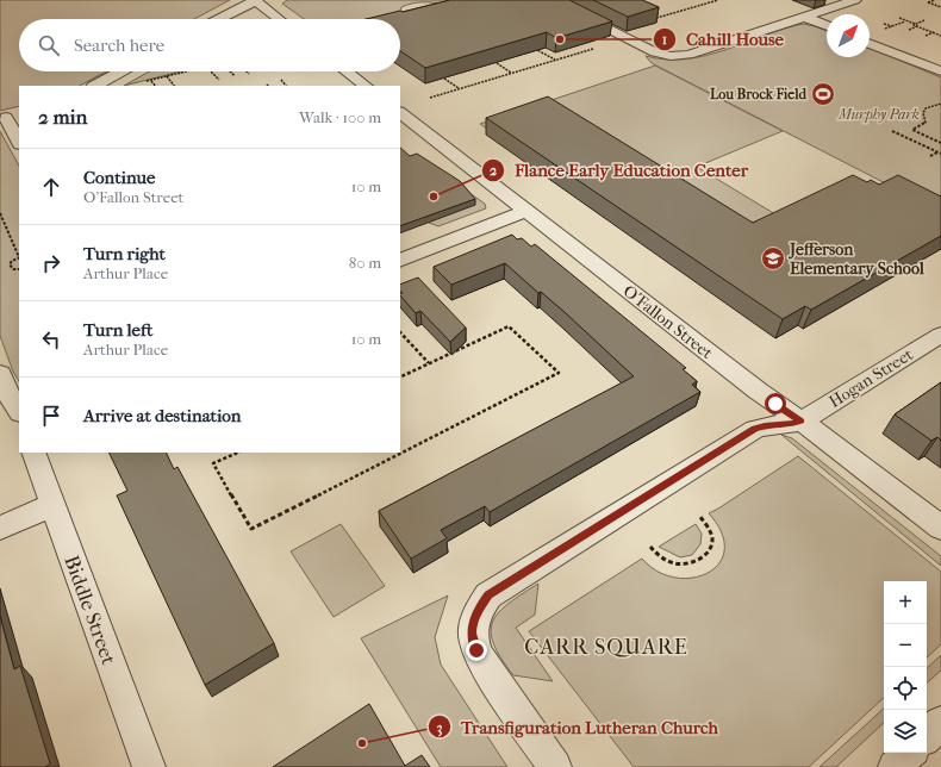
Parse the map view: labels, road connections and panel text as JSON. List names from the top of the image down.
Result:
{
  "streets": {
    "street": ["O'Fallon Street", "Hogan Street", "Biddle Street"]
  },
  "crossings": [
    ["O'Fallon Street", "Hogan Street"]
  ],
  "districts": ["CARR SQUARE"],
  "parks": ["Murphy Park"],
  "places": {
    "other": ["Cahill House", "Flance Early Education Center", "Transfiguration Lutheran Church"],
    "sports": ["Lou Brock Field"],
    "school or university": ["Jefferson Elementary School"]
  },
  "north": "top right",
  "page": {
    "search": "Search here",
    "heading": ["2 min", "Walk · 100 m"],
    "list": [
      ["Continue", "O'Fallon Street", "10 m"],
      ["Turn right", "Arthur Place", "80 m"],
      ["Turn left", "Arthur Place", "10 m"],
      "Arrive at destination"
    ],
    "map_buttons": ["+", "−"]
  }
}
